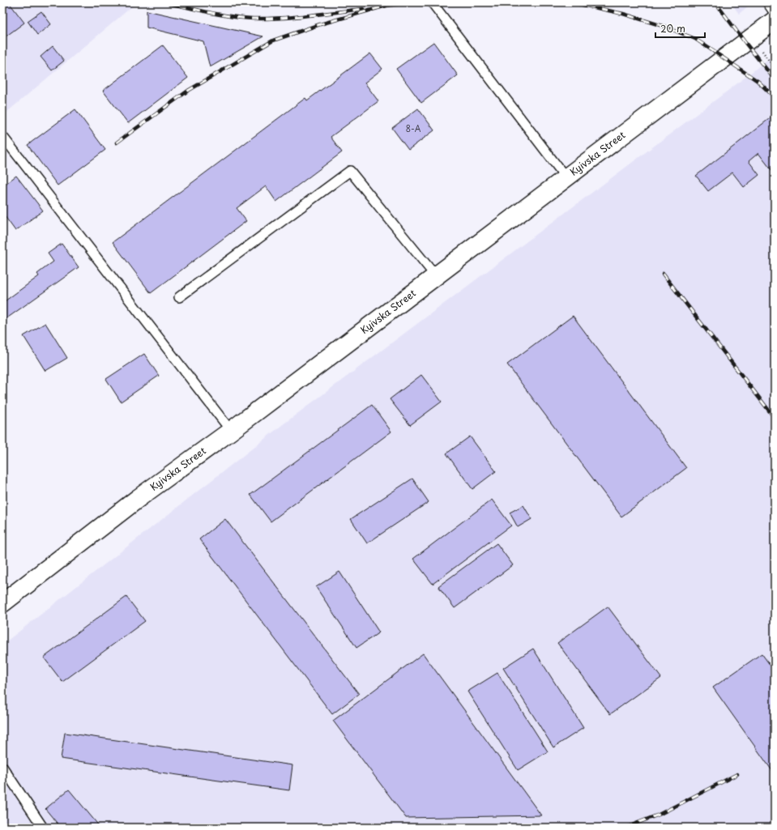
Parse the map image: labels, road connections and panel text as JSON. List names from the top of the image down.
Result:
{
  "streets": {
    "main road": ["Kyivska Street"]
  },
  "house_numbers": ["8-А"],
  "scale_bar": "20 m"
}
